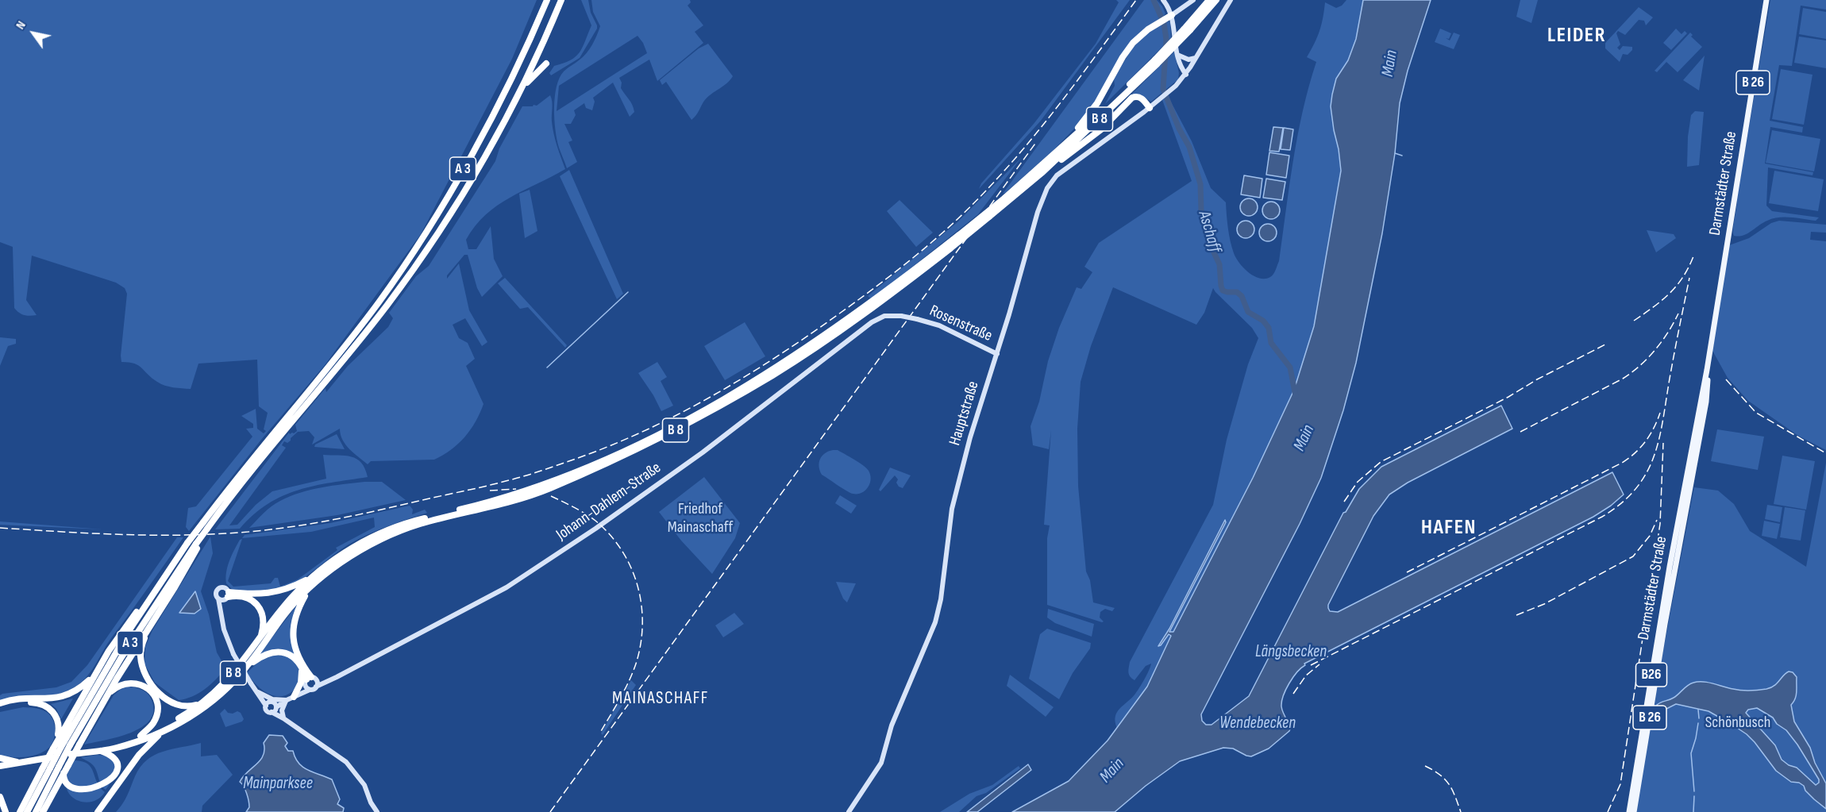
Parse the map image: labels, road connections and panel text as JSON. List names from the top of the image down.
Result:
{
  "streets": {
    "highway": ["B 8", "A 3"],
    "main road": ["B 26", "Darmstädter Straße", "B26"],
    "street": ["Rosenstraße", "Hauptstraße", "Johann-Dahlem-Straße"]
  },
  "crossings": [
    ["Rosenstraße", "Hauptstraße"],
    ["Rosenstraße", "Johann-Dahlem-Straße"]
  ],
  "districts": ["LEIDER", "HAFEN", "MAINASCHAFF"],
  "water": [
    "Main",
    "Aschaff",
    "Längsbecken",
    "Wendebecken",
    "Mainparksee"
  ],
  "parks": ["Friedhof Mainaschaff", "Schönbusch"],
  "north": "top left"
}
